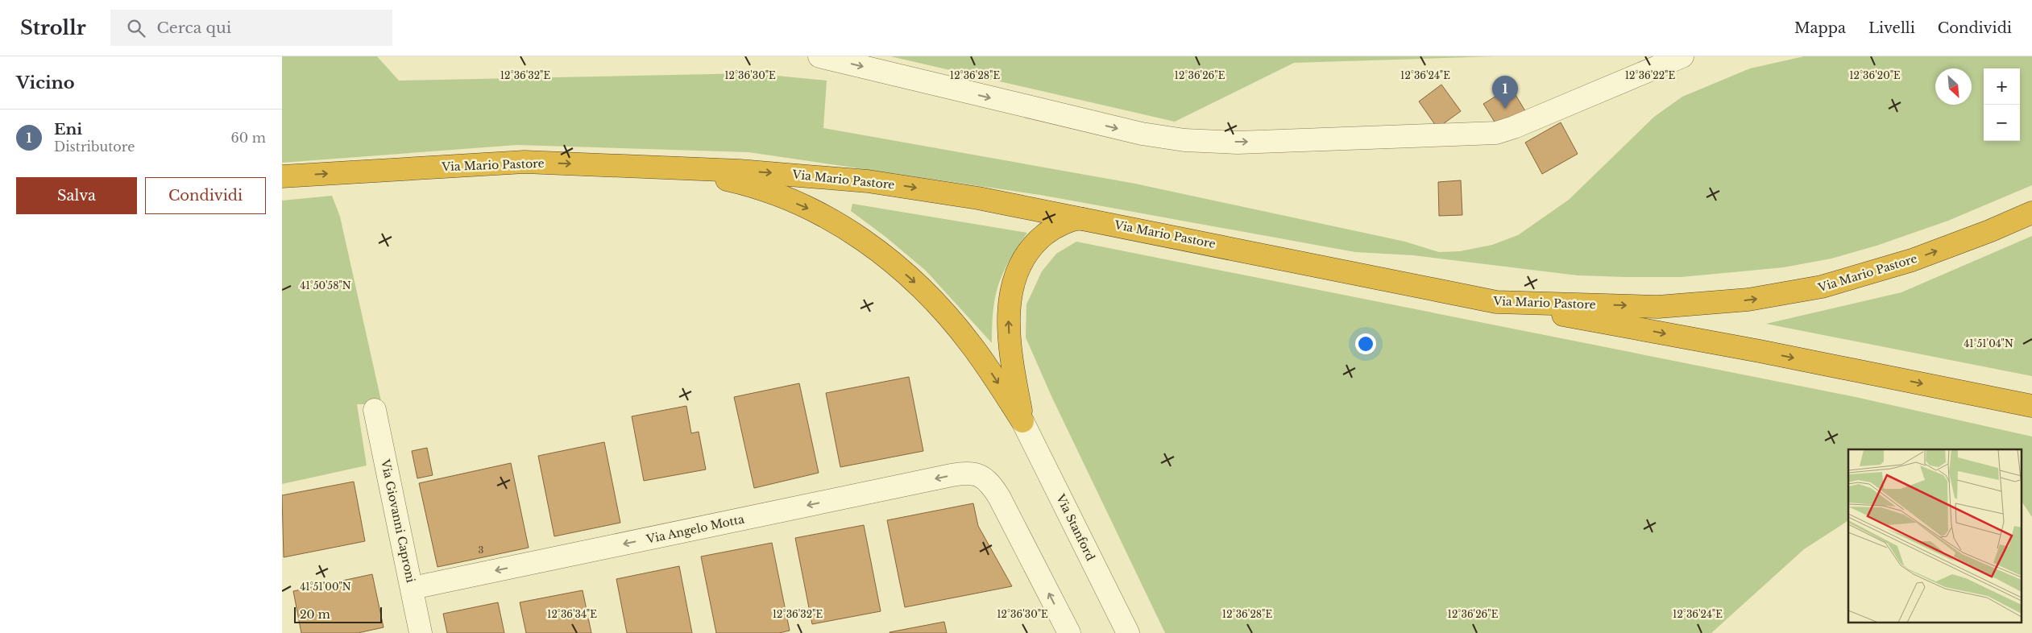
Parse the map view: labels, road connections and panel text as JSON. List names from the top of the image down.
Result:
{
  "streets": {
    "highway": ["Via Mario Pastore"],
    "street": ["Via Giovanni Caproni", "Via Stanford", "Via Angelo Motta"]
  },
  "crossings": [
    ["Via Giovanni Caproni", "Via Angelo Motta"]
  ],
  "one_way": ["Via Angelo Motta"],
  "house_numbers": ["3"],
  "scale_bar": "20 m",
  "north": "bottom right",
  "page": {
    "header": "Strollr",
    "search": "Cerca qui",
    "nav": ["Mappa", "Livelli", "Condividi"],
    "heading": "Vicino",
    "map_buttons": ["+", "−"],
    "pins": "1",
    "list": [
      {
        "mark": "1",
        "name": "Eni",
        "note": "Distributore",
        "value": "60 m"
      }
    ],
    "buttons": ["Salva", "Condividi"],
    "scale": "20 m"
  },
  "coordinates": [
    "12°36'20\"E",
    "12°36'32\"E",
    "12°36'30\"E",
    "12°36'28\"E",
    "12°36'26\"E",
    "12°36'24\"E",
    "12°36'22\"E",
    "41°50'58\"N",
    "41°51'04\"N",
    "41°51'00\"N",
    "12°36'34\"E"
  ]
}
